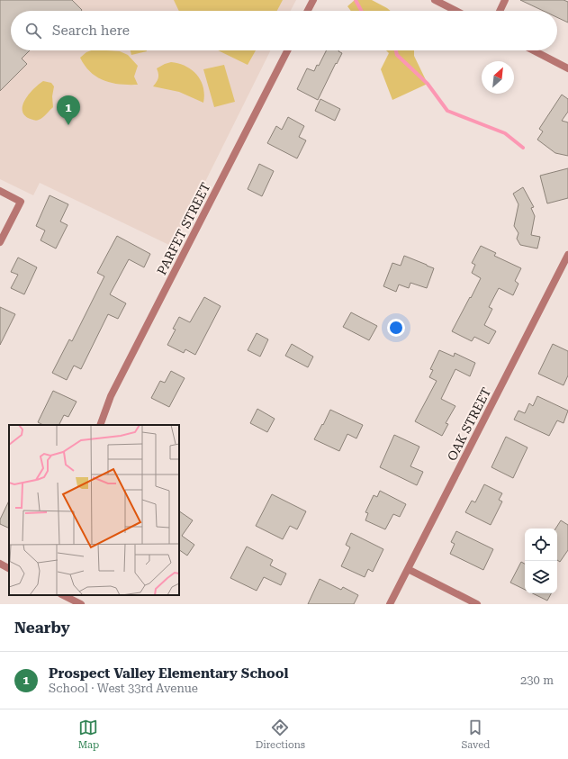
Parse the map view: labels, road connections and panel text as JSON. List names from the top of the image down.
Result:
{
  "streets": {
    "street": ["PARFET STREET", "OAK STREET"]
  },
  "north": "top right",
  "page": {
    "search": "Search here",
    "pins": "1",
    "heading": "Nearby",
    "list": [
      {
        "mark": "1",
        "name": "Prospect Valley Elementary School",
        "note": "School · West 33rd Avenue",
        "value": "230 m"
      }
    ],
    "nav": ["Map", "Directions", "Saved"]
  }
}
